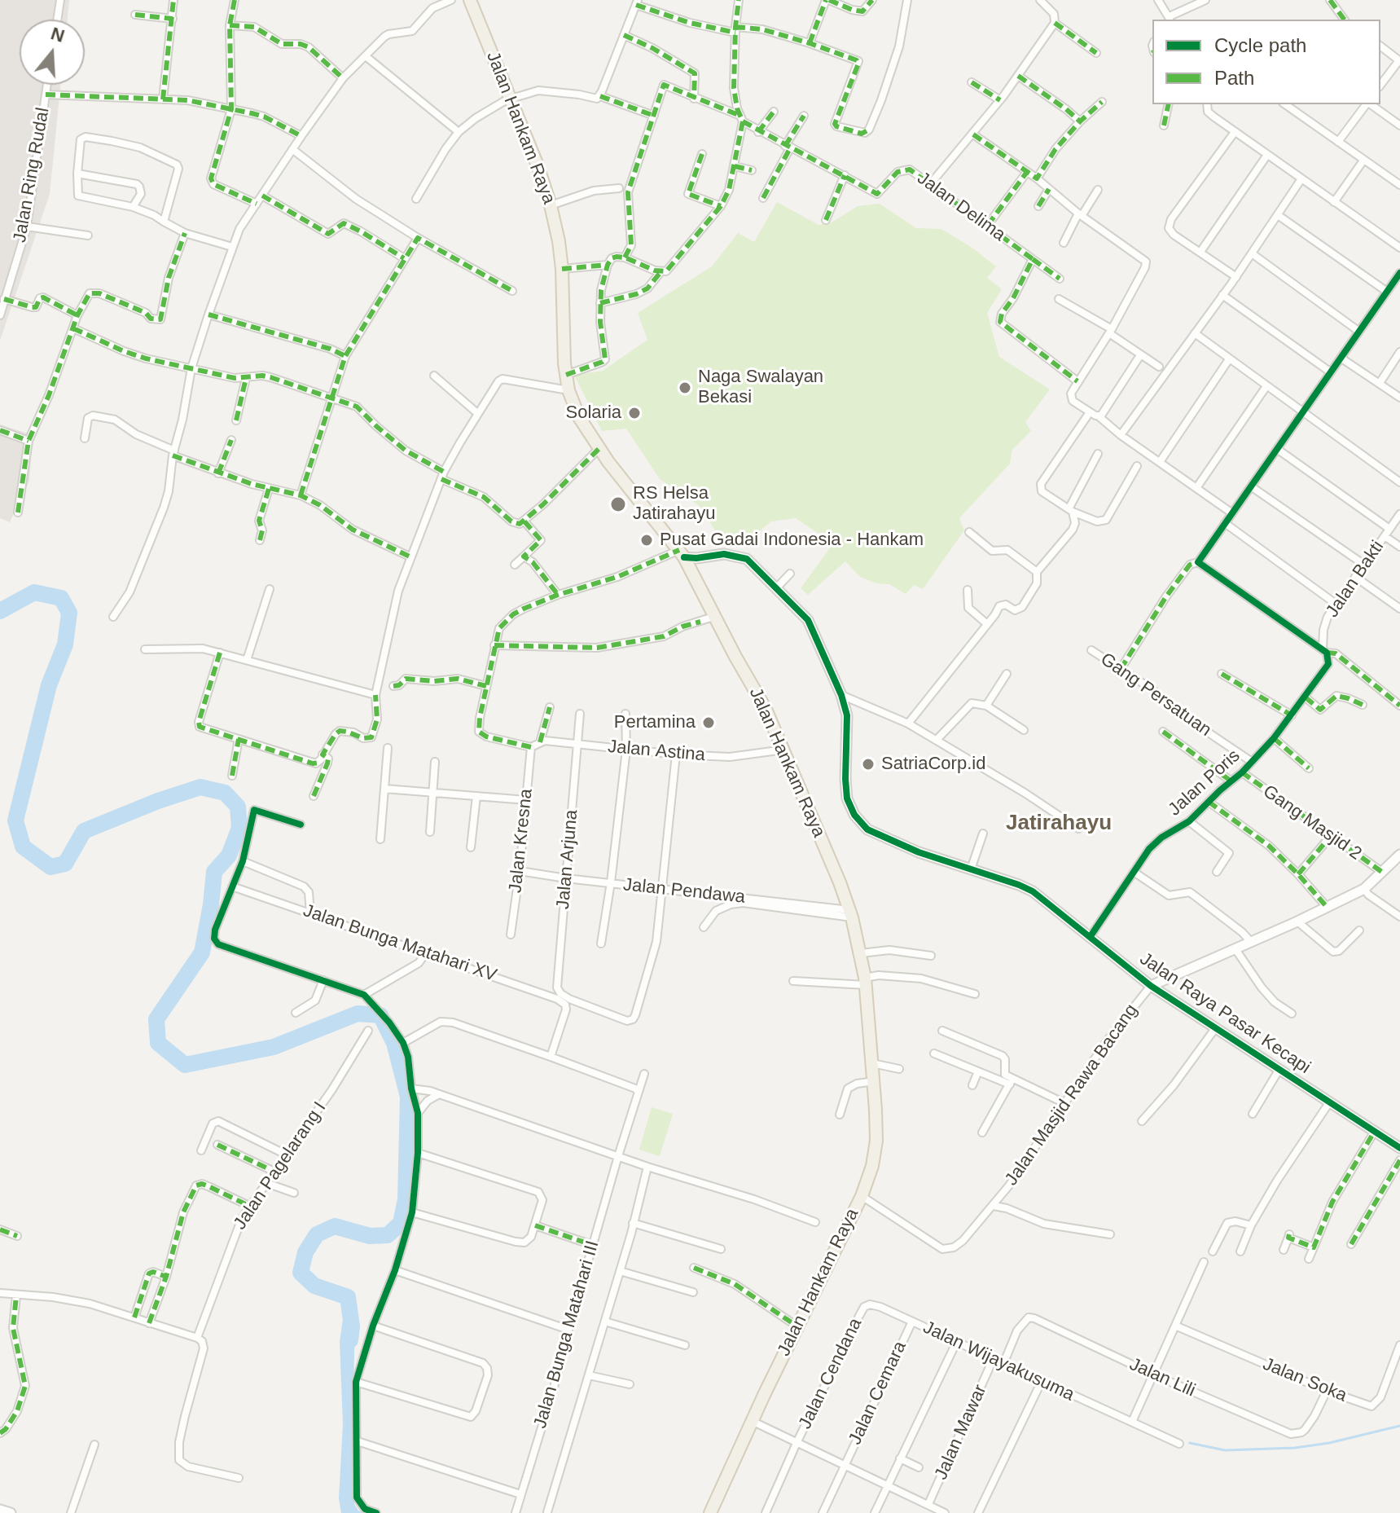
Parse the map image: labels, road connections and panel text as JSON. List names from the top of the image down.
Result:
{
  "streets": {
    "main road": ["Jalan Hankam Raya"],
    "street": [
      "Jalan Ring Rudal",
      "Jalan Delima",
      "Jalan Bakti",
      "Gang Persatuan",
      "Jalan Astina",
      "Jalan Poris",
      "Gang Masjid 2",
      "Jalan Kresna",
      "Jalan Arjuna",
      "Jalan Pendawa",
      "Jalan Bunga Matahari XV",
      "Jalan Raya Pasar Kecapi",
      "Jalan Masjid Rawa Bacang",
      "Jalan Pagelarang I",
      "Jalan Bunga Matahari III",
      "Jalan Wijayakusuma",
      "Jalan Cendana",
      "Jalan Lili",
      "Jalan Soka",
      "Jalan Cemara",
      "Jalan Mawar"
    ]
  },
  "crossings": [
    ["Jalan Hankam Raya", "Jalan Astina"],
    ["Jalan Hankam Raya", "Jalan Pendawa"],
    ["Jalan Hankam Raya", "Jalan Raya Pasar Kecapi"],
    ["Jalan Hankam Raya", "Jalan Masjid Rawa Bacang"],
    ["Jalan Bakti", "Jalan Poris"],
    ["Gang Persatuan", "Jalan Poris"],
    ["Jalan Astina", "Jalan Arjuna"],
    ["Jalan Poris", "Gang Masjid 2"],
    ["Jalan Poris", "Jalan Raya Pasar Kecapi"],
    ["Gang Masjid 2", "Jalan Masjid Rawa Bacang"],
    ["Jalan Kresna", "Jalan Pendawa"],
    ["Jalan Arjuna", "Jalan Pendawa"],
    ["Jalan Arjuna", "Jalan Bunga Matahari XV"],
    ["Jalan Pendawa", "Jalan Bunga Matahari XV"],
    ["Jalan Raya Pasar Kecapi", "Jalan Masjid Rawa Bacang"],
    ["Jalan Wijayakusuma", "Jalan Cendana"],
    ["Jalan Wijayakusuma", "Jalan Lili"],
    ["Jalan Wijayakusuma", "Jalan Cemara"],
    ["Jalan Wijayakusuma", "Jalan Mawar"],
    ["Jalan Lili", "Jalan Soka"]
  ],
  "districts": ["Jatirahayu"],
  "places": [
    "Naga Swalayan Bekasi",
    "Solaria",
    "RS Helsa Jatirahayu",
    "Pusat Gadai Indonesia - Hankam",
    "Pertamina",
    "SatriaCorp.id"
  ],
  "legend": ["Cycle path", "Path"],
  "north": "top"
}
